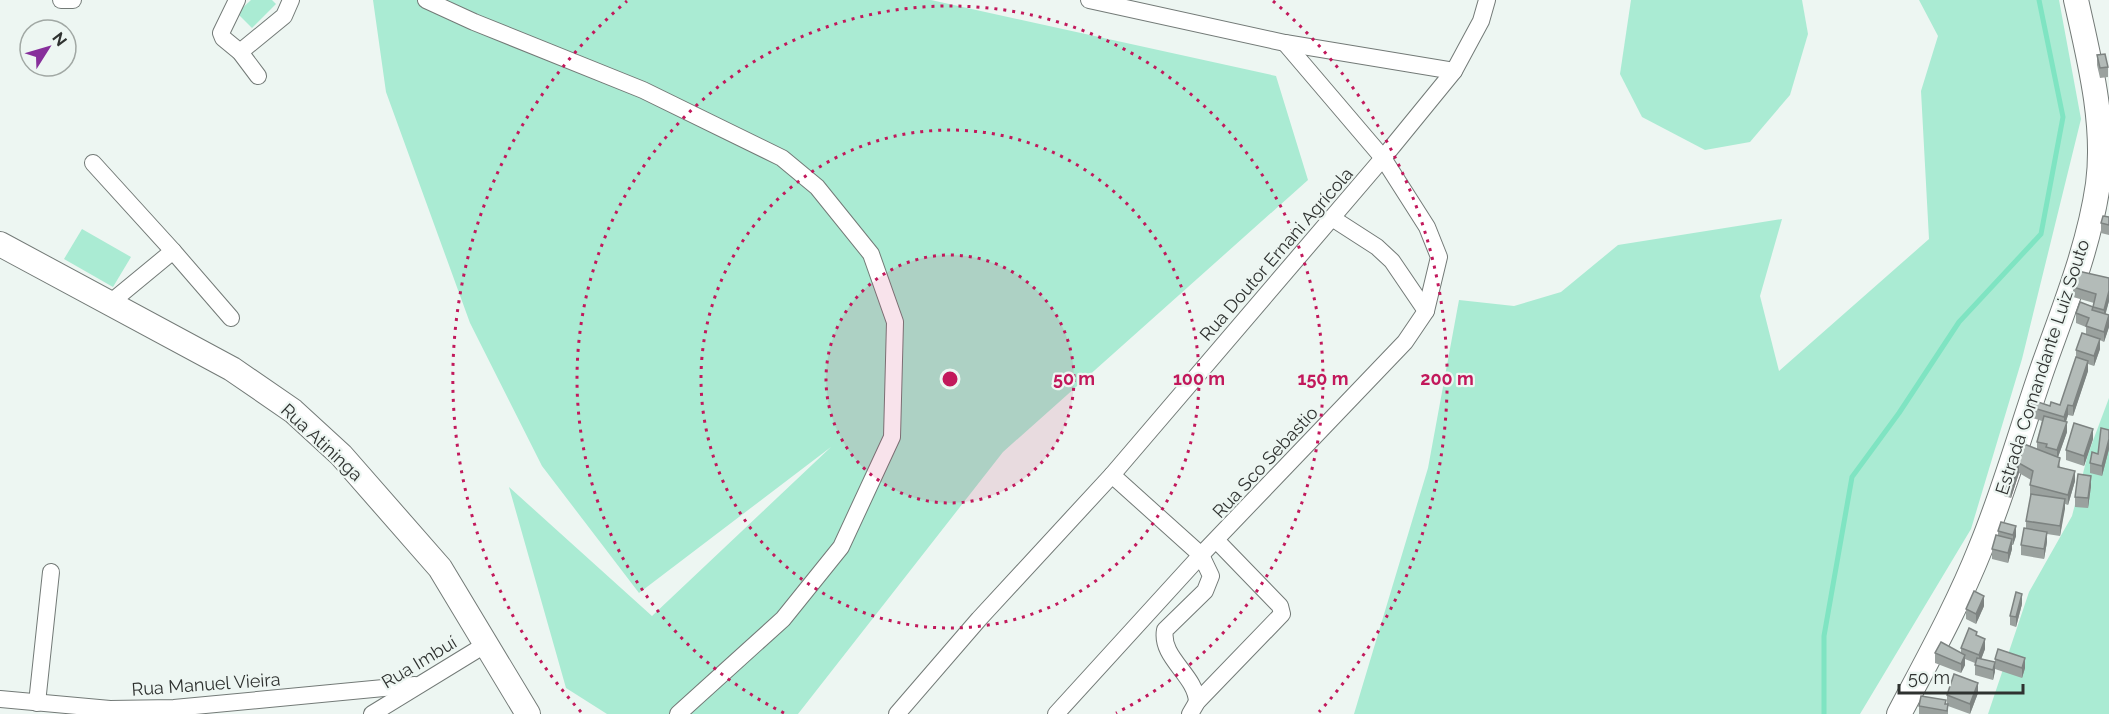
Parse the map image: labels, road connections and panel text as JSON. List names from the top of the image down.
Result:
{
  "streets": {
    "street": [
      "Rua Doutor Ernani Agrícola",
      "Estrada Comandante Luiz Souto",
      "Rua Atininga",
      "Rua Sco Sebastio",
      "Rua Imbuí",
      "Rua Manuel Vieira"
    ]
  },
  "crossings": [
    ["Rua Doutor Ernani Agrícola", "Rua Sco Sebastio"],
    ["Rua Atininga", "Rua Imbuí"],
    ["Rua Imbuí", "Rua Manuel Vieira"]
  ],
  "scale_bar": "50 m",
  "north": "top right",
  "rings": [
    "50 m",
    "100 m",
    "150 m",
    "200 m"
  ]
}
